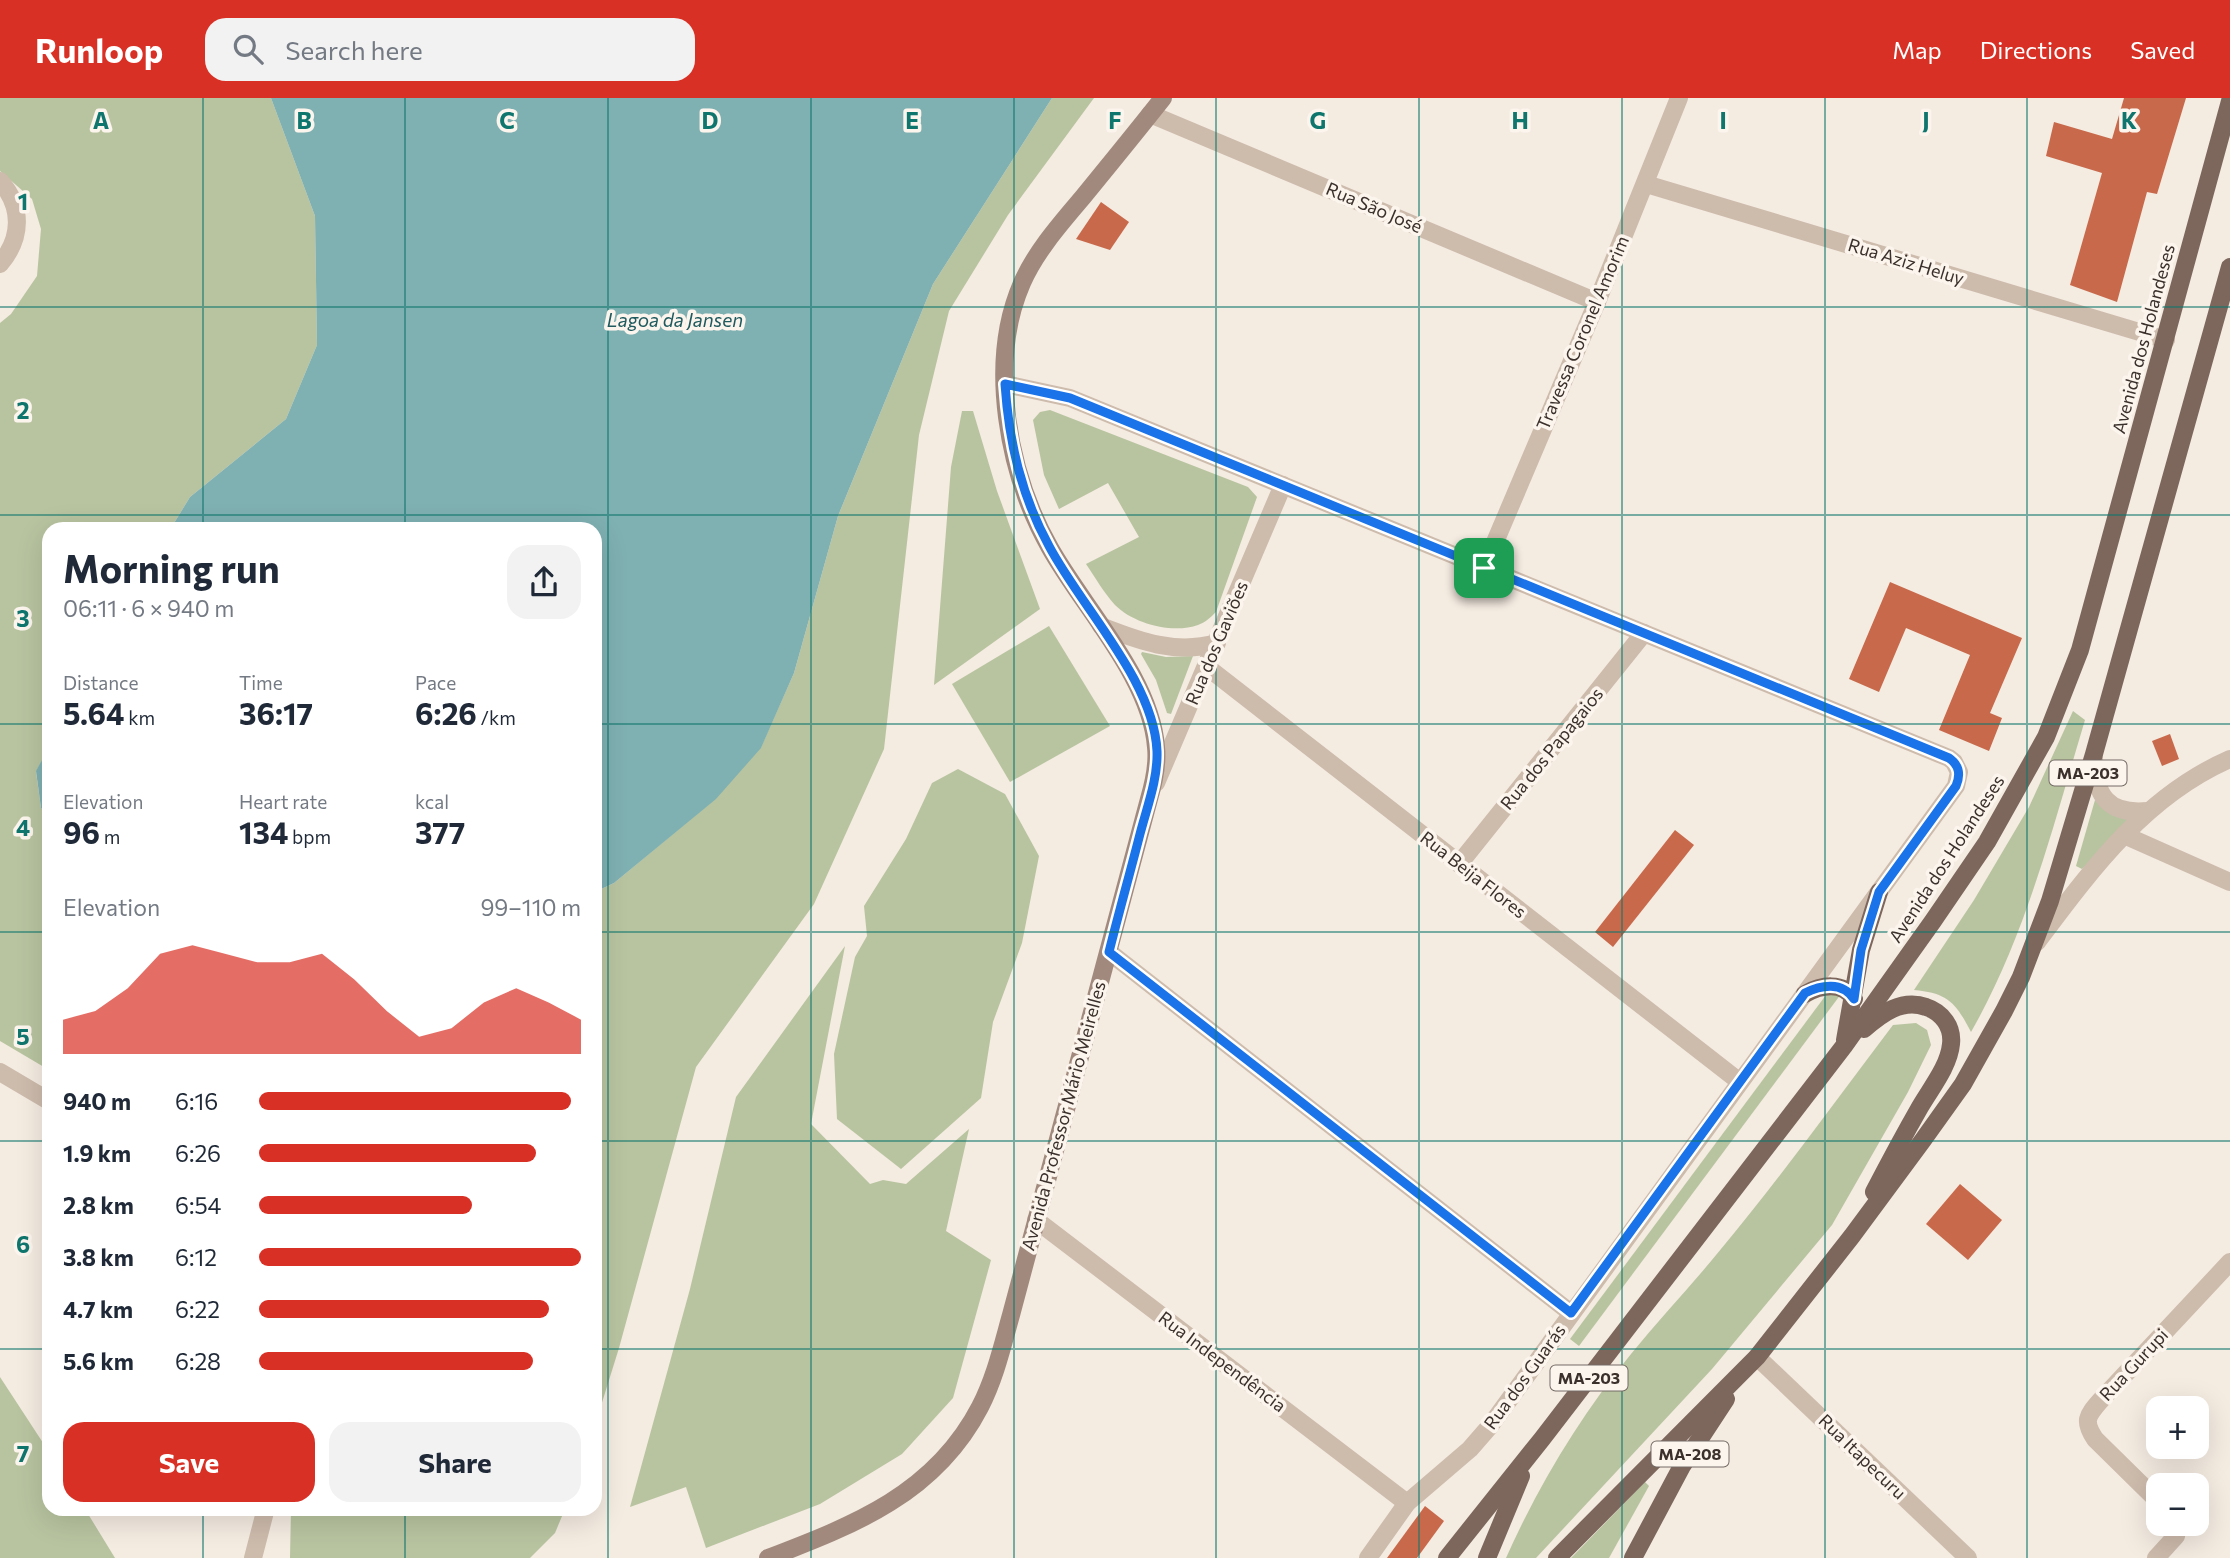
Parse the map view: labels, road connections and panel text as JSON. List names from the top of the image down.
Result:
{
  "streets": {
    "main road": [
      "Avenida dos Holandeses",
      "MA-203",
      "Avenida Professor Mário Meirelles",
      "MA-208"
    ],
    "street": [
      "Rua São José",
      "Rua Aziz Heluy",
      "Travessa Coronel Amorim",
      "Rua dos Gaviões",
      "Rua dos Papagaios",
      "Rua Beija Flores",
      "Rua Independência",
      "Rua Gurupi",
      "Rua dos Guarás",
      "Rua Itapecuru"
    ]
  },
  "crossings": [
    ["Rua São José", "Travessa Coronel Amorim"],
    ["Rua São José", "Avenida Professor Mário Meirelles"],
    ["Rua Aziz Heluy", "Travessa Coronel Amorim"],
    ["Rua Aziz Heluy", "Avenida dos Holandeses"],
    ["Rua dos Gaviões", "Rua Beija Flores"],
    ["Rua dos Gaviões", "Avenida Professor Mário Meirelles"],
    ["Rua dos Papagaios", "Rua Beija Flores"],
    ["Rua dos Papagaios", "Rua dos Guarás"],
    ["MA-203", "MA-208"],
    ["MA-203", "Rua Itapecuru"],
    ["Rua Beija Flores", "Rua dos Guarás"],
    ["Avenida Professor Mário Meirelles", "Rua Independência"],
    ["Rua Independência", "Rua dos Guarás"],
    ["MA-208", "Rua Itapecuru"]
  ],
  "water": ["Lagoa da Jansen"],
  "page": {
    "header": "Runloop",
    "search": "Search here",
    "nav": ["Map", "Directions", "Saved"],
    "heading": ["Morning run", "06:11 · 6 × 940 m"],
    "stats": [
      ["Distance", "5.64 km"],
      ["Time", "36:17"],
      ["Pace", "6:26 /km"],
      ["Elevation", "96 m"],
      ["Heart rate", "134 bpm"],
      ["kcal", "377"]
    ],
    "chart": ["Elevation", "99–110 m"],
    "list": [
      {
        "name": "940 m",
        "note": "6:16"
      },
      {
        "name": "1.9 km",
        "note": "6:26"
      },
      {
        "name": "2.8 km",
        "note": "6:54"
      },
      {
        "name": "3.8 km",
        "note": "6:12"
      },
      {
        "name": "4.7 km",
        "note": "6:22"
      },
      {
        "name": "5.6 km",
        "note": "6:28"
      }
    ],
    "map_buttons": ["+", "−"],
    "buttons": ["Save", "Share"]
  },
  "grid": {
    "columns": [
      "A",
      "B",
      "C",
      "D",
      "E",
      "F",
      "G",
      "H",
      "I",
      "J",
      "K"
    ],
    "rows": [
      "1",
      "2",
      "3",
      "4",
      "5",
      "6",
      "7"
    ]
  }
}
